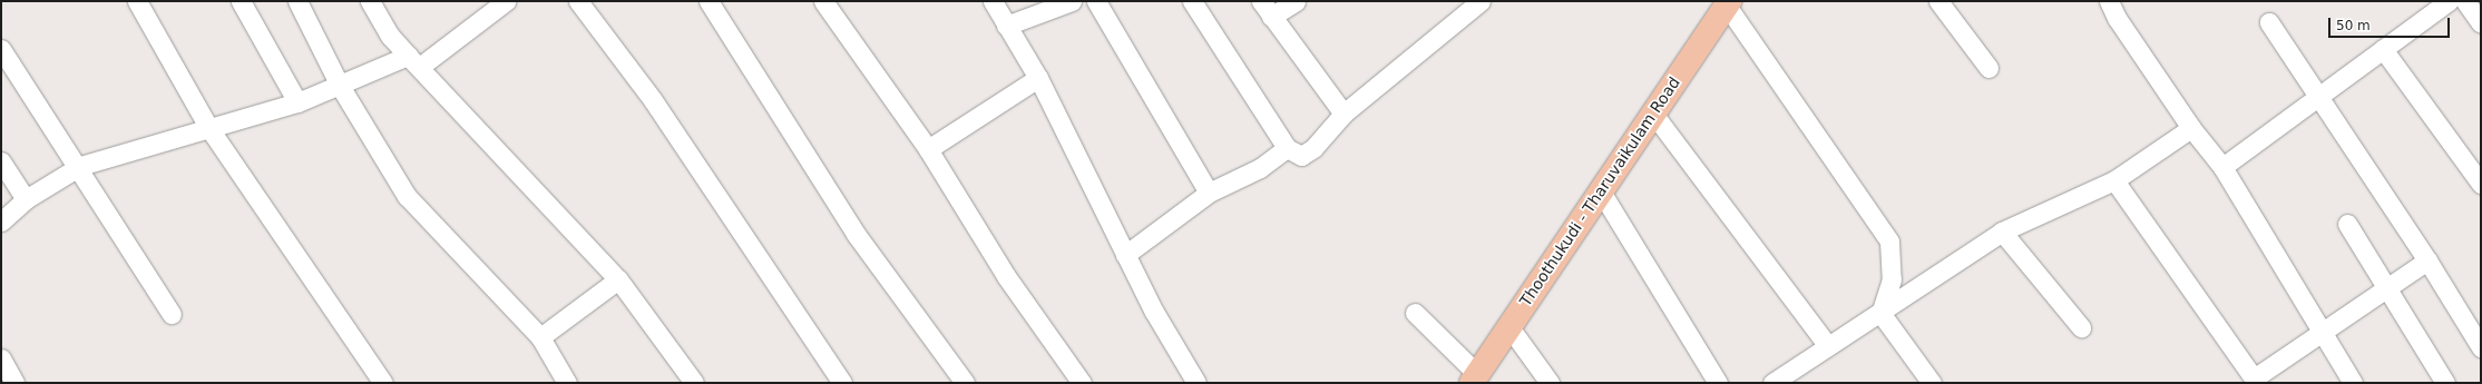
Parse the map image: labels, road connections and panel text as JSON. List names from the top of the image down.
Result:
{
  "streets": {
    "main road": ["Thoothukudi - Tharuvaikulam Road"]
  },
  "scale_bar": "50 m"
}
